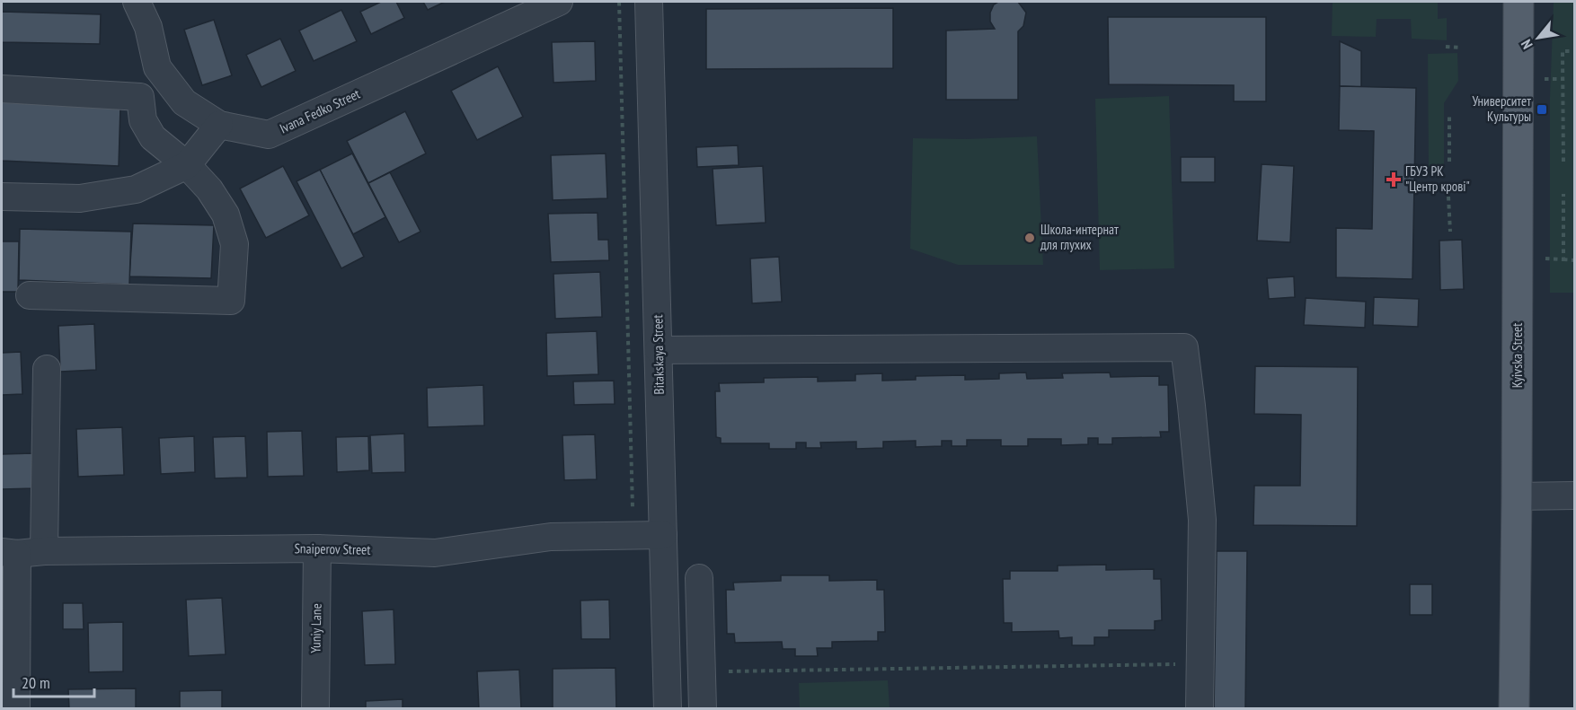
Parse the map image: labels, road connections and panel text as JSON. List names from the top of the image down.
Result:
{
  "streets": {
    "main road": ["Kyivska Street"],
    "street": [
      "Ivana Fedko Street",
      "Bitakskaya Street",
      "Snaiperov Street",
      "Yuniy Lane"
    ]
  },
  "crossings": [
    ["Bitakskaya Street", "Snaiperov Street"],
    ["Snaiperov Street", "Yuniy Lane"]
  ],
  "places": {
    "transit": ["Университет Культуры"],
    "health": ["ГБУЗ РК \"Центр крові\""],
    "other": ["Школа-интернат для глухих"]
  },
  "scale_bar": "20 m",
  "north": "bottom left"
}
